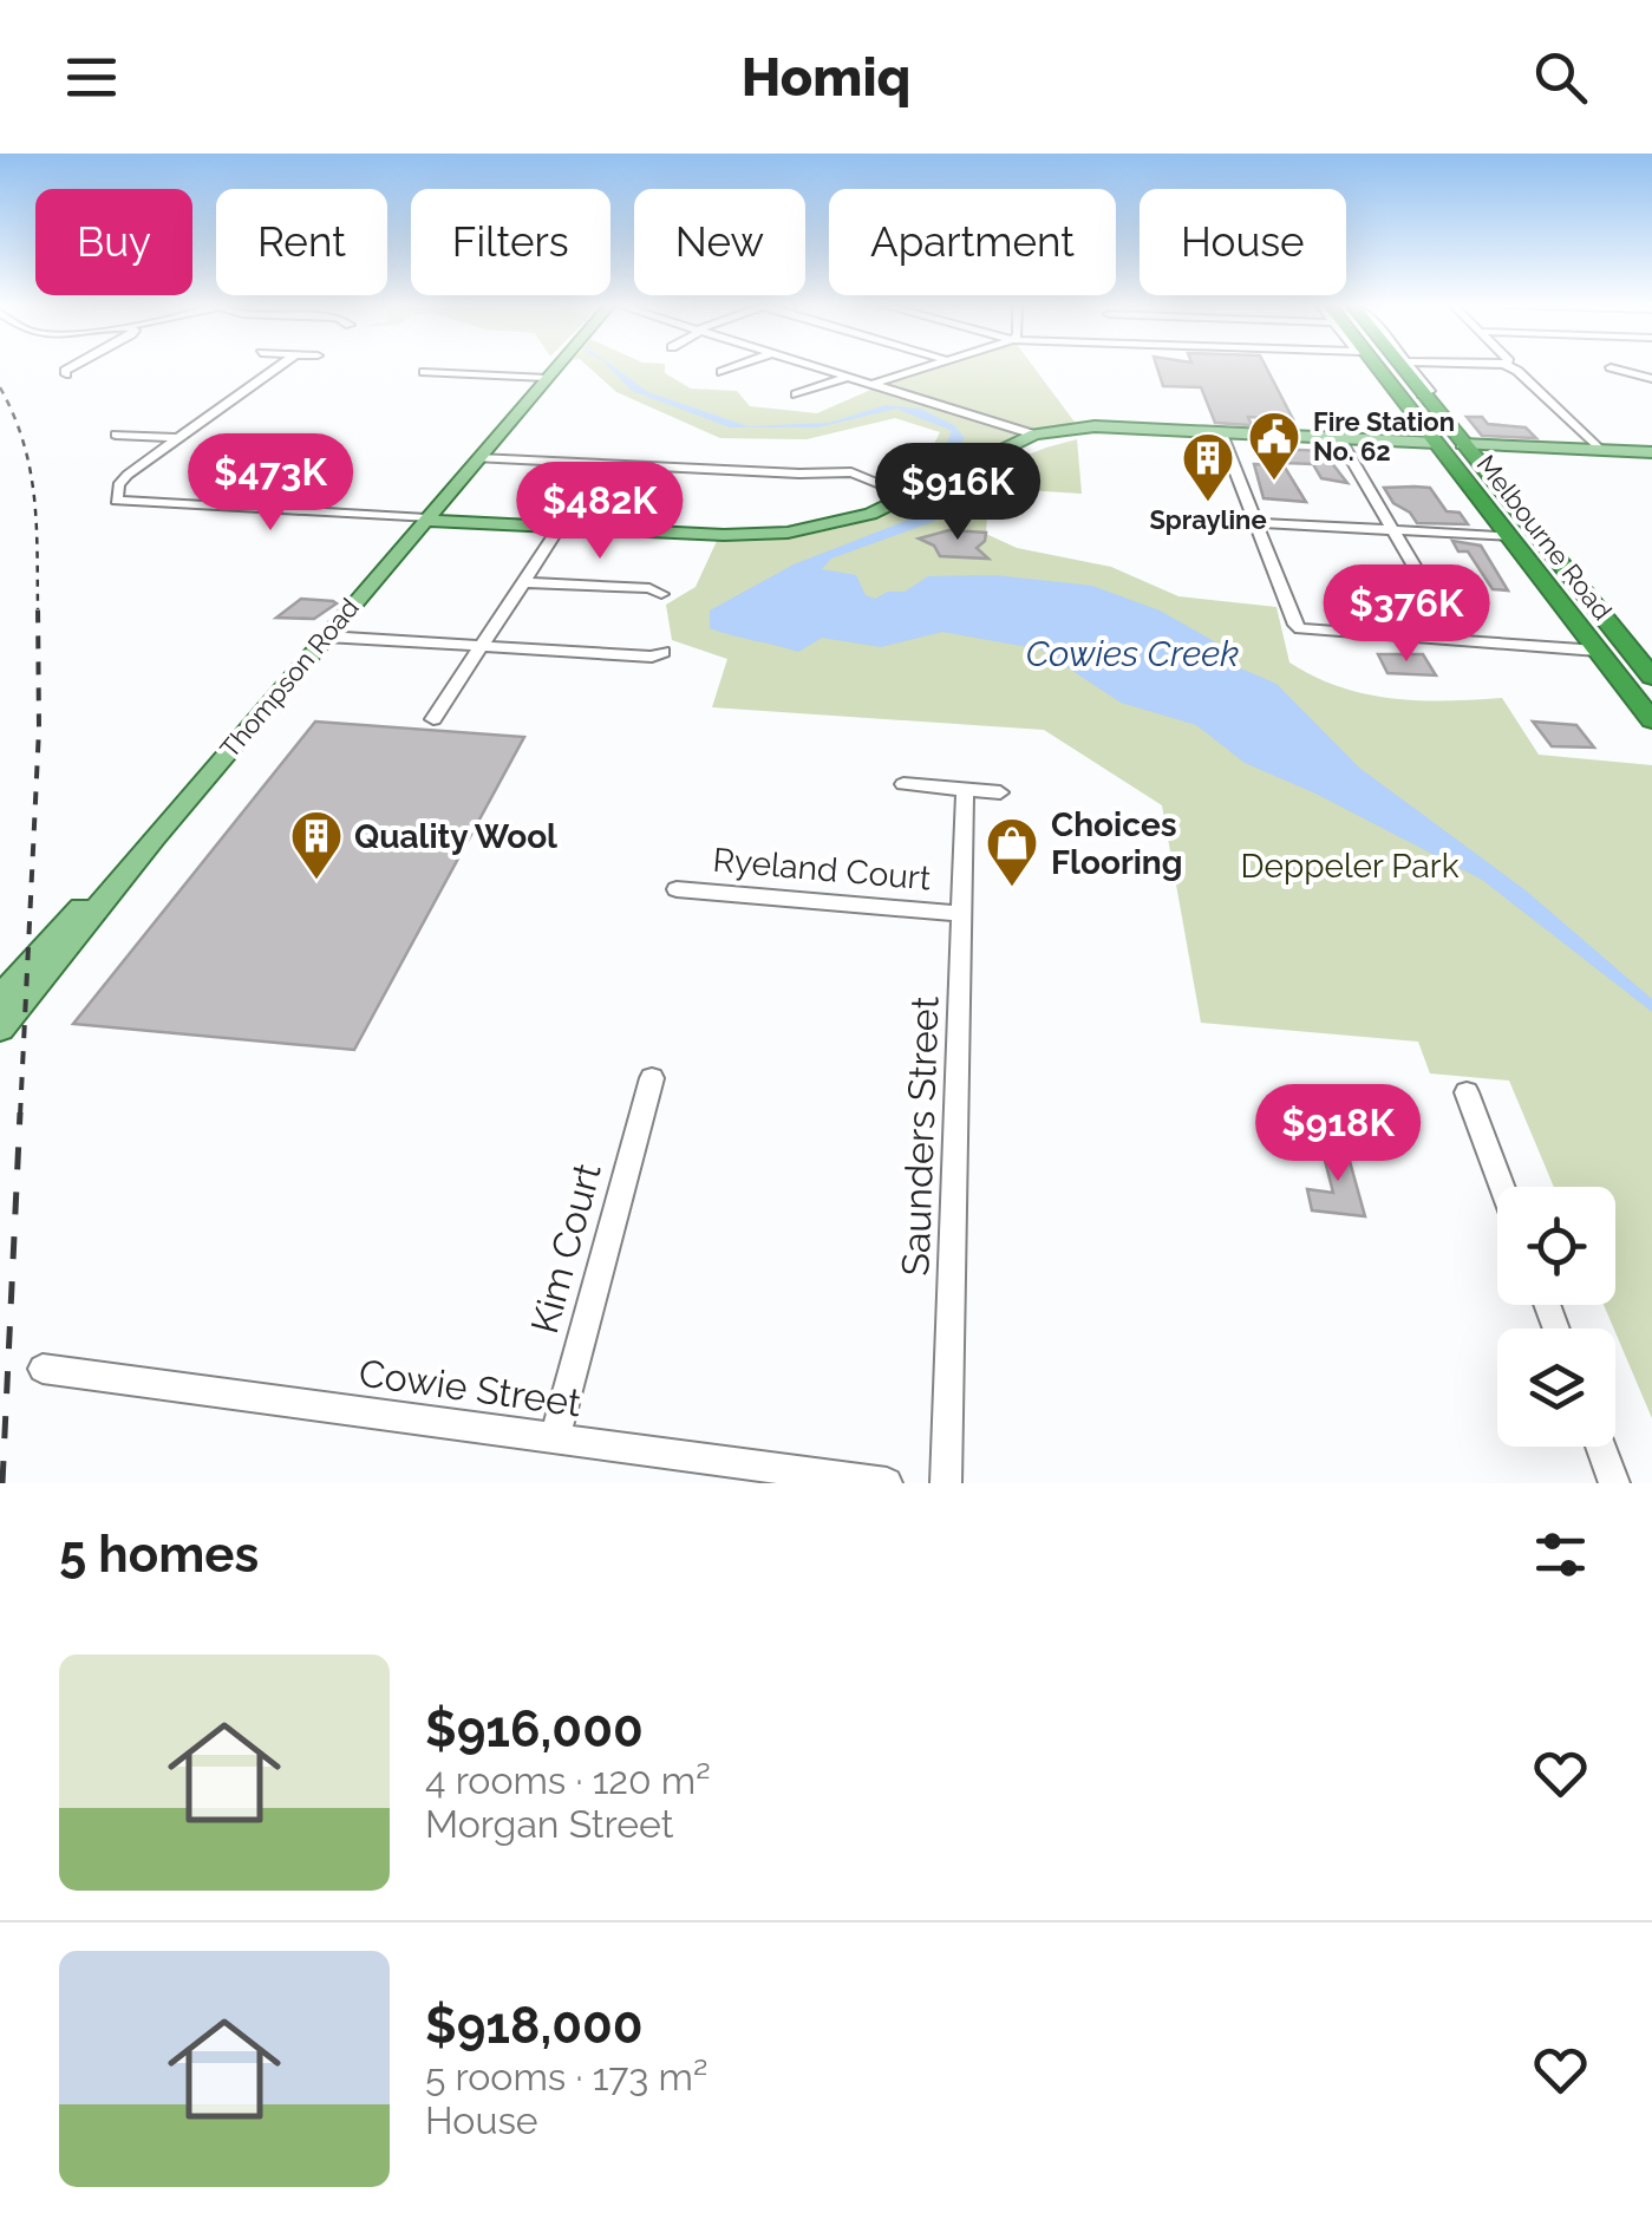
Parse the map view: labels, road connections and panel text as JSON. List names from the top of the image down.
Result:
{
  "streets": {
    "highway": ["Melbourne Road"],
    "main road": ["Thompson Road"],
    "street": [
      "Ryeland Court",
      "Saunders Street",
      "Kim Court",
      "Cowie Street"
    ]
  },
  "crossings": [
    ["Ryeland Court", "Saunders Street"],
    ["Kim Court", "Cowie Street"]
  ],
  "water": ["Cowies Creek"],
  "parks": ["Deppeler Park"],
  "places": {
    "public building": ["Fire Station No. 62"],
    "building": ["Sprayline", "Quality Wool"],
    "shop": ["Choices Flooring"]
  },
  "page": {
    "header": "Homiq",
    "chip": [
      "Buy",
      "Rent",
      "Filters",
      "New",
      "Apartment",
      "House"
    ],
    "price": [
      "$473K",
      "$916K",
      "$482K",
      "$376K",
      "$918K"
    ],
    "heading": "5 homes",
    "list": [
      {
        "name": "$916,000",
        "note": "4 rooms · 120 m² · Morgan Street"
      },
      {
        "name": "$918,000",
        "note": "5 rooms · 173 m² · House"
      }
    ]
  }
}
